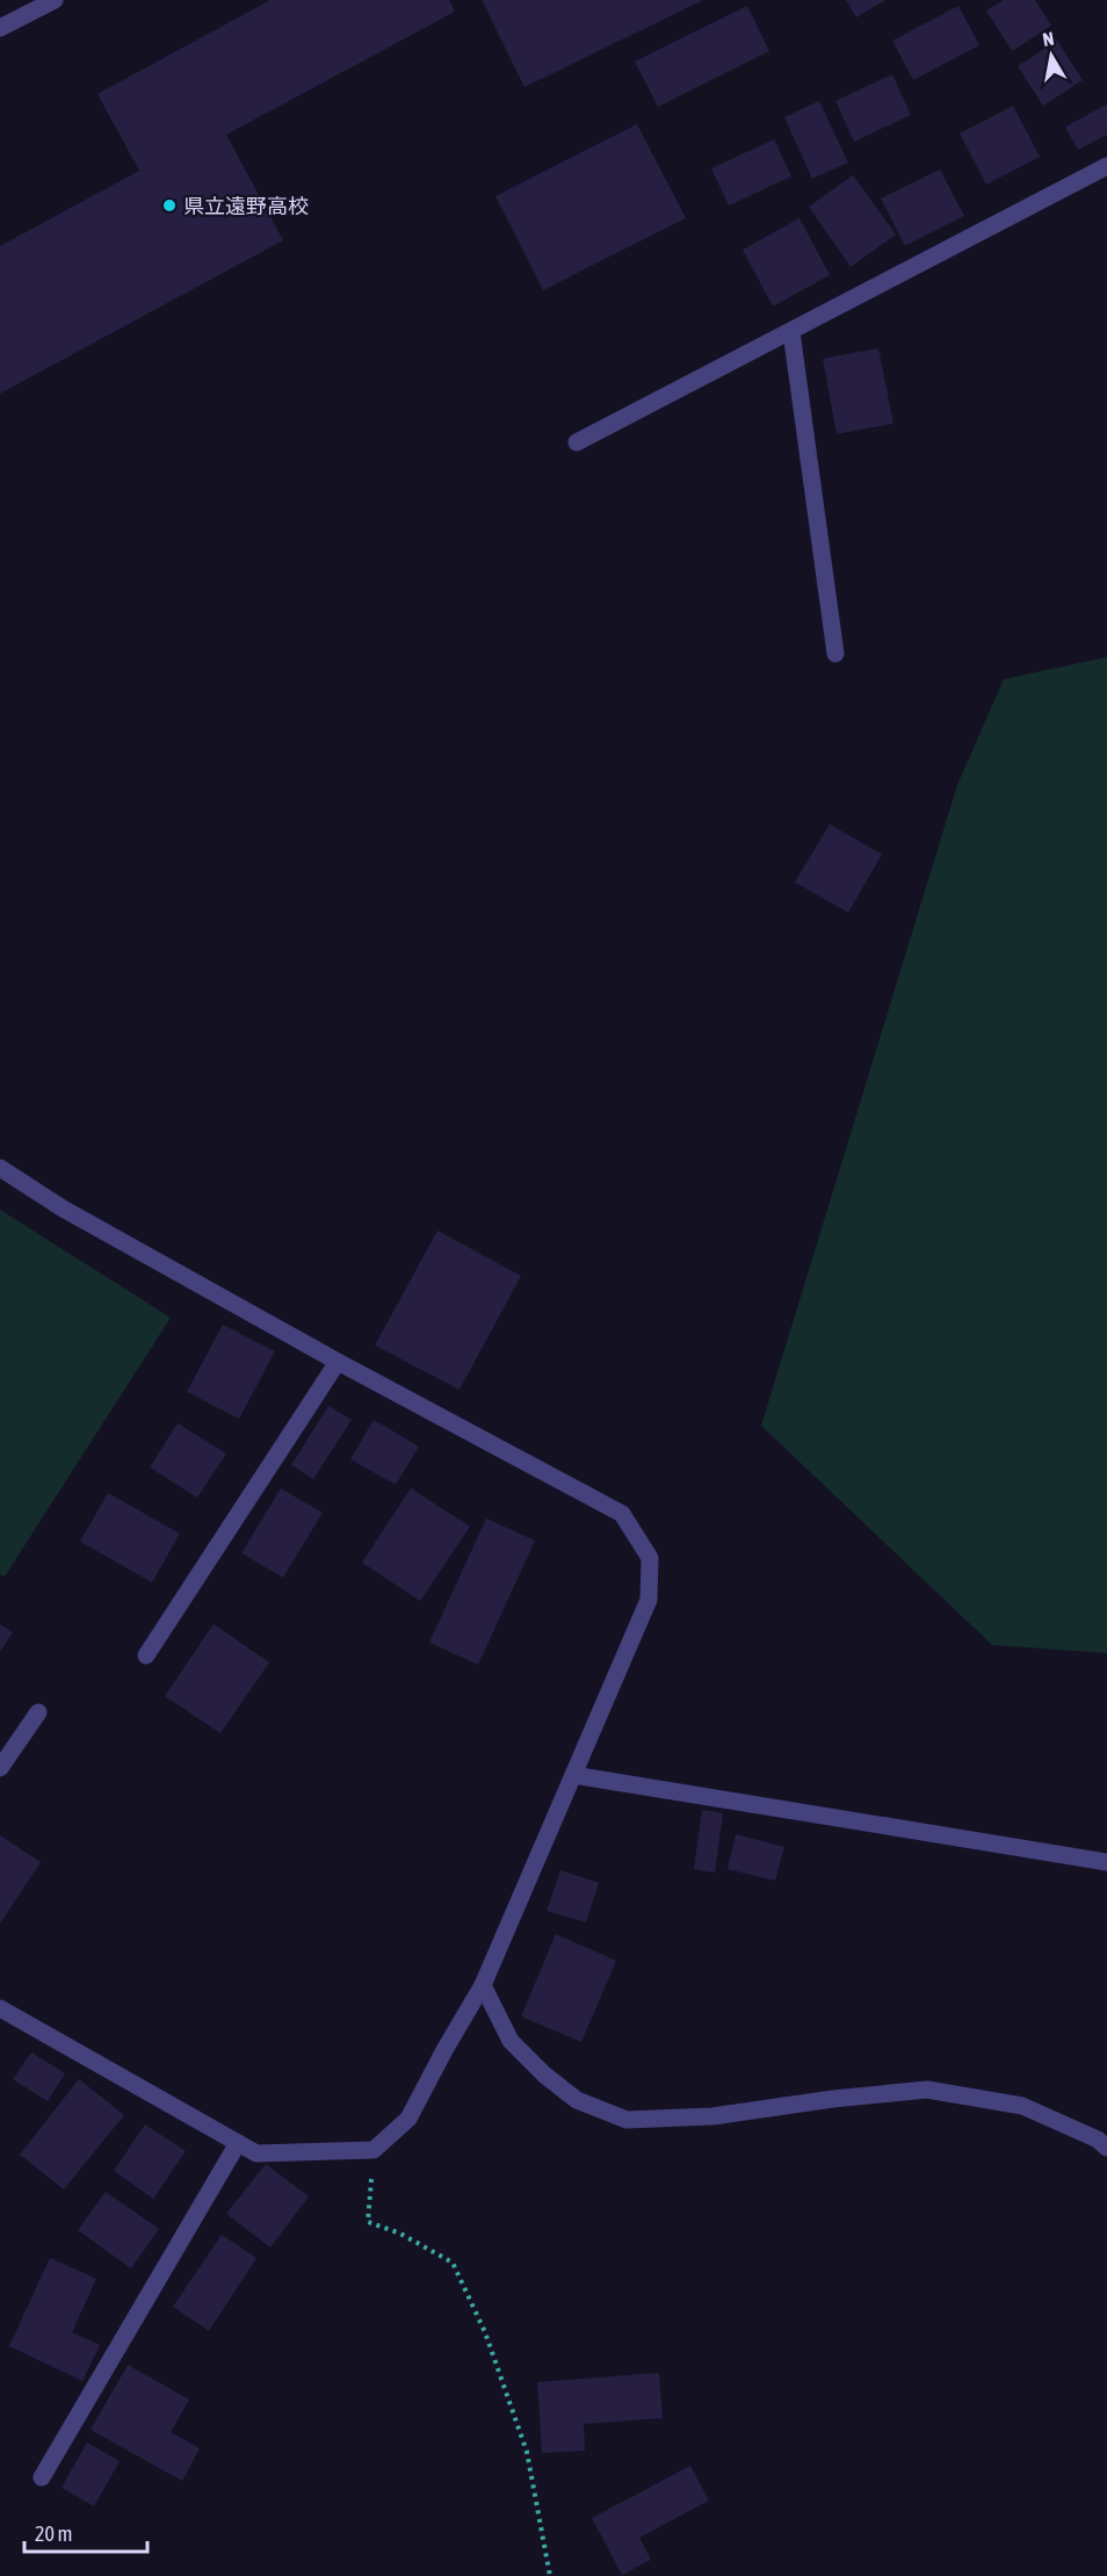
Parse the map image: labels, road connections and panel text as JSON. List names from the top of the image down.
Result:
{
  "places": ["県立遠野高校"],
  "scale_bar": "20 m",
  "north": "top"
}
